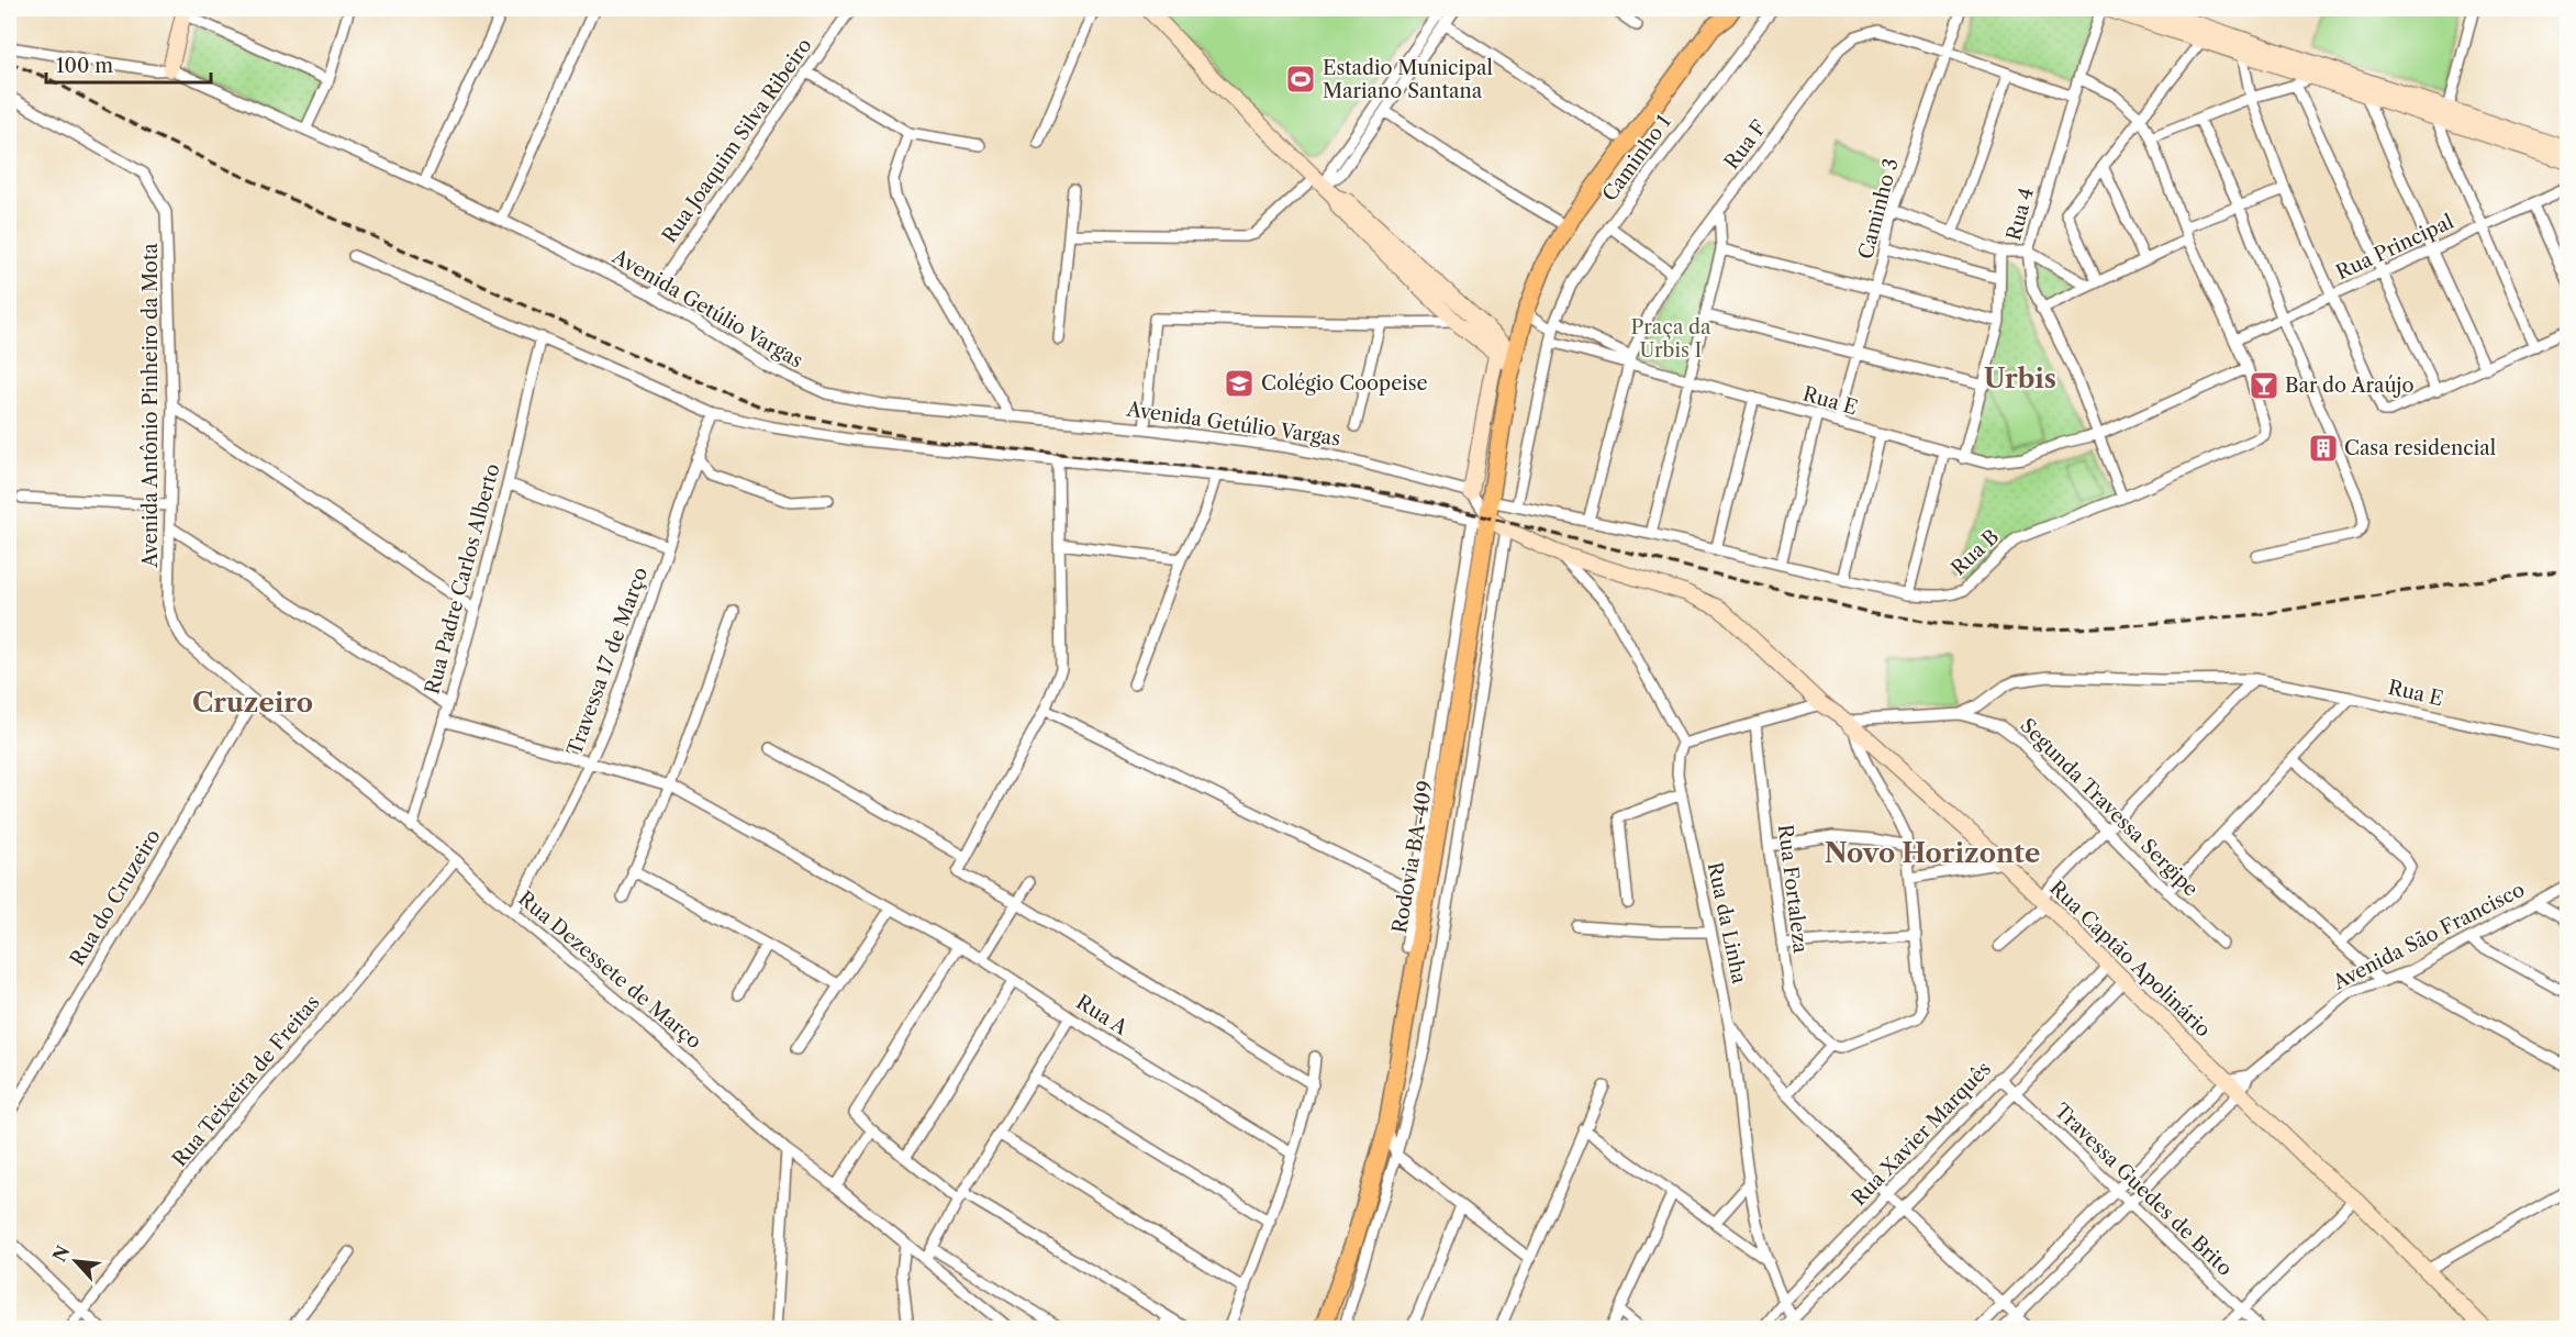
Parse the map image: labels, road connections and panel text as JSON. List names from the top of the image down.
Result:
{
  "streets": {
    "main road": ["Rodovia BA-409"],
    "street": [
      "Rua Joaquim Silva Ribeiro",
      "Rua F",
      "Caminho 1",
      "Caminho 3",
      "Rua 4",
      "Rua Principal",
      "Avenida Getúlio Vargas",
      "Rua E",
      "Avenida Antônio Pinheiro da Mota",
      "Rua B",
      "Rua Padre Carlos Alberto",
      "Travessa 17 de Março",
      "Segunda Travessa Sergipe",
      "Rua Fortaleza",
      "Rua do Cruzeiro",
      "Rua da Linha",
      "Avenida São Francisco",
      "Rua Captão Apolinário",
      "Rua Dezessete de Março",
      "Rua A",
      "Rua Teixeira de Freitas",
      "Rua Xavier Marquês",
      "Travessa Guedes de Brito"
    ]
  },
  "crossings": [
    ["Rua Joaquim Silva Ribeiro", "Avenida Getúlio Vargas"],
    ["Rua F", "Caminho 3"],
    ["Rua F", "Rua 4"],
    ["Rua F", "Rua E"],
    ["Rua F", "Rua B"],
    ["Caminho 1", "Rua E"],
    ["Caminho 1", "Rua B"],
    ["Caminho 3", "Rua E"],
    ["Rua 4", "Rua E"],
    ["Rua 4", "Rua B"],
    ["Rua Principal", "Rua B"],
    ["Rua E", "Rua B"],
    ["Rua E", "Segunda Travessa Sergipe"],
    ["Rua E", "Rodovia BA-409"],
    ["Avenida Antônio Pinheiro da Mota", "Rua Dezessete de Março"],
    ["Rua B", "Rodovia BA-409"],
    ["Rua B", "Rua Captão Apolinário"],
    ["Rua Padre Carlos Alberto", "Rua Dezessete de Março"],
    ["Rua Padre Carlos Alberto", "Rua A"],
    ["Travessa 17 de Março", "Rua Dezessete de Março"],
    ["Travessa 17 de Março", "Rua A"],
    ["Rodovia BA-409", "Rua Captão Apolinário"],
    ["Rua do Cruzeiro", "Rua Dezessete de Março"],
    ["Rua da Linha", "Rua Xavier Marquês"],
    ["Avenida São Francisco", "Rua Captão Apolinário"],
    ["Avenida São Francisco", "Travessa Guedes de Brito"],
    ["Rua Captão Apolinário", "Rua Xavier Marquês"],
    ["Rua Dezessete de Março", "Rua Teixeira de Freitas"],
    ["Rua Xavier Marquês", "Travessa Guedes de Brito"]
  ],
  "districts": ["Urbis", "Cruzeiro", "Novo Horizonte"],
  "parks": ["Praça da Urbis I"],
  "places": {
    "sports": ["Estadio Municipal Mariano Santana"],
    "school or university": ["Colégio Coopeise"],
    "bar": ["Bar do Araújo"],
    "building": ["Casa residencial"]
  },
  "scale_bar": "100 m",
  "north": "top left"
}
